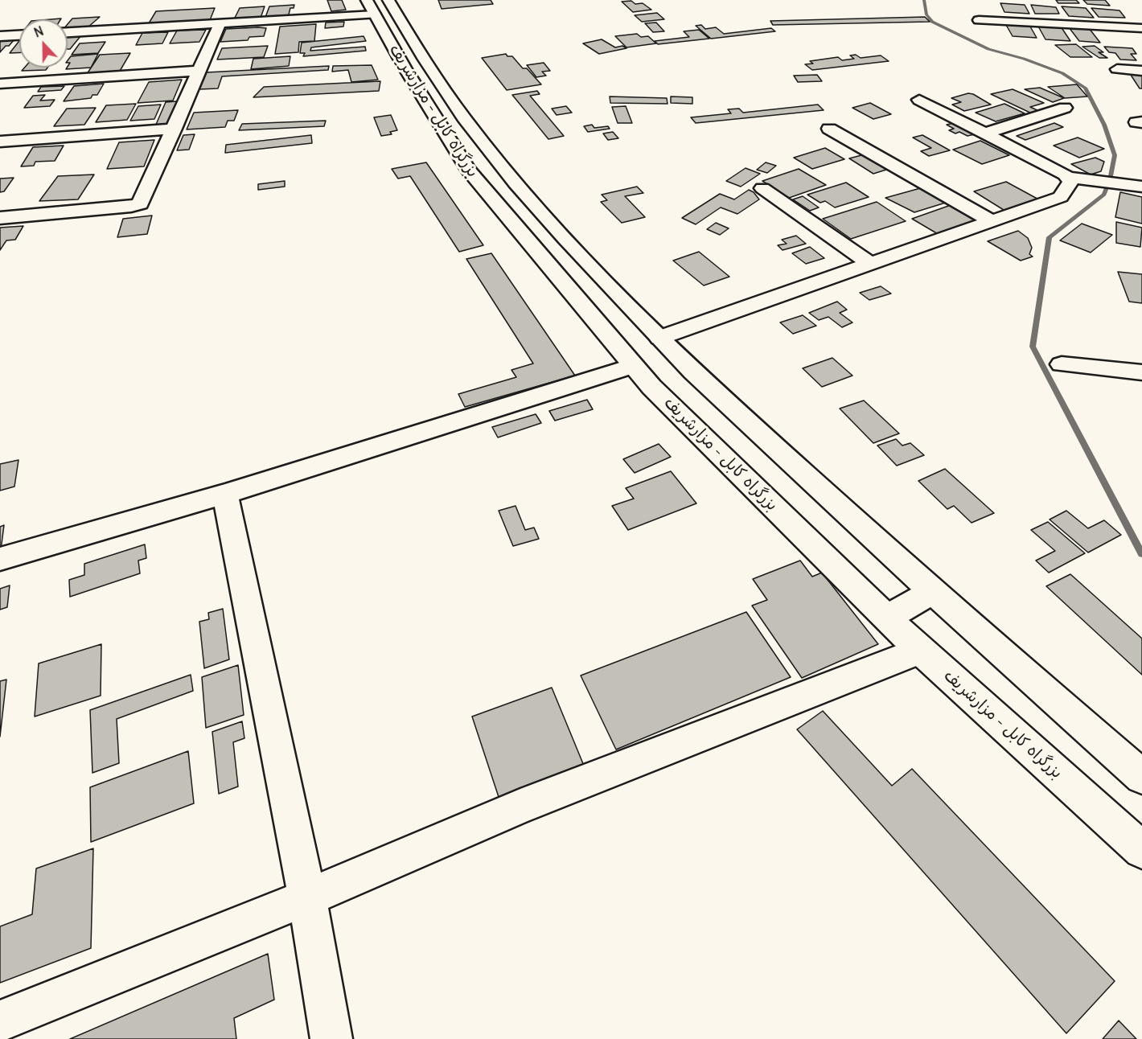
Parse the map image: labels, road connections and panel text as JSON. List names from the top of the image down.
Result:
{
  "streets": {
    "main road": ["بزرگراه کابل - مزارشریف"]
  },
  "north": "top"
}
